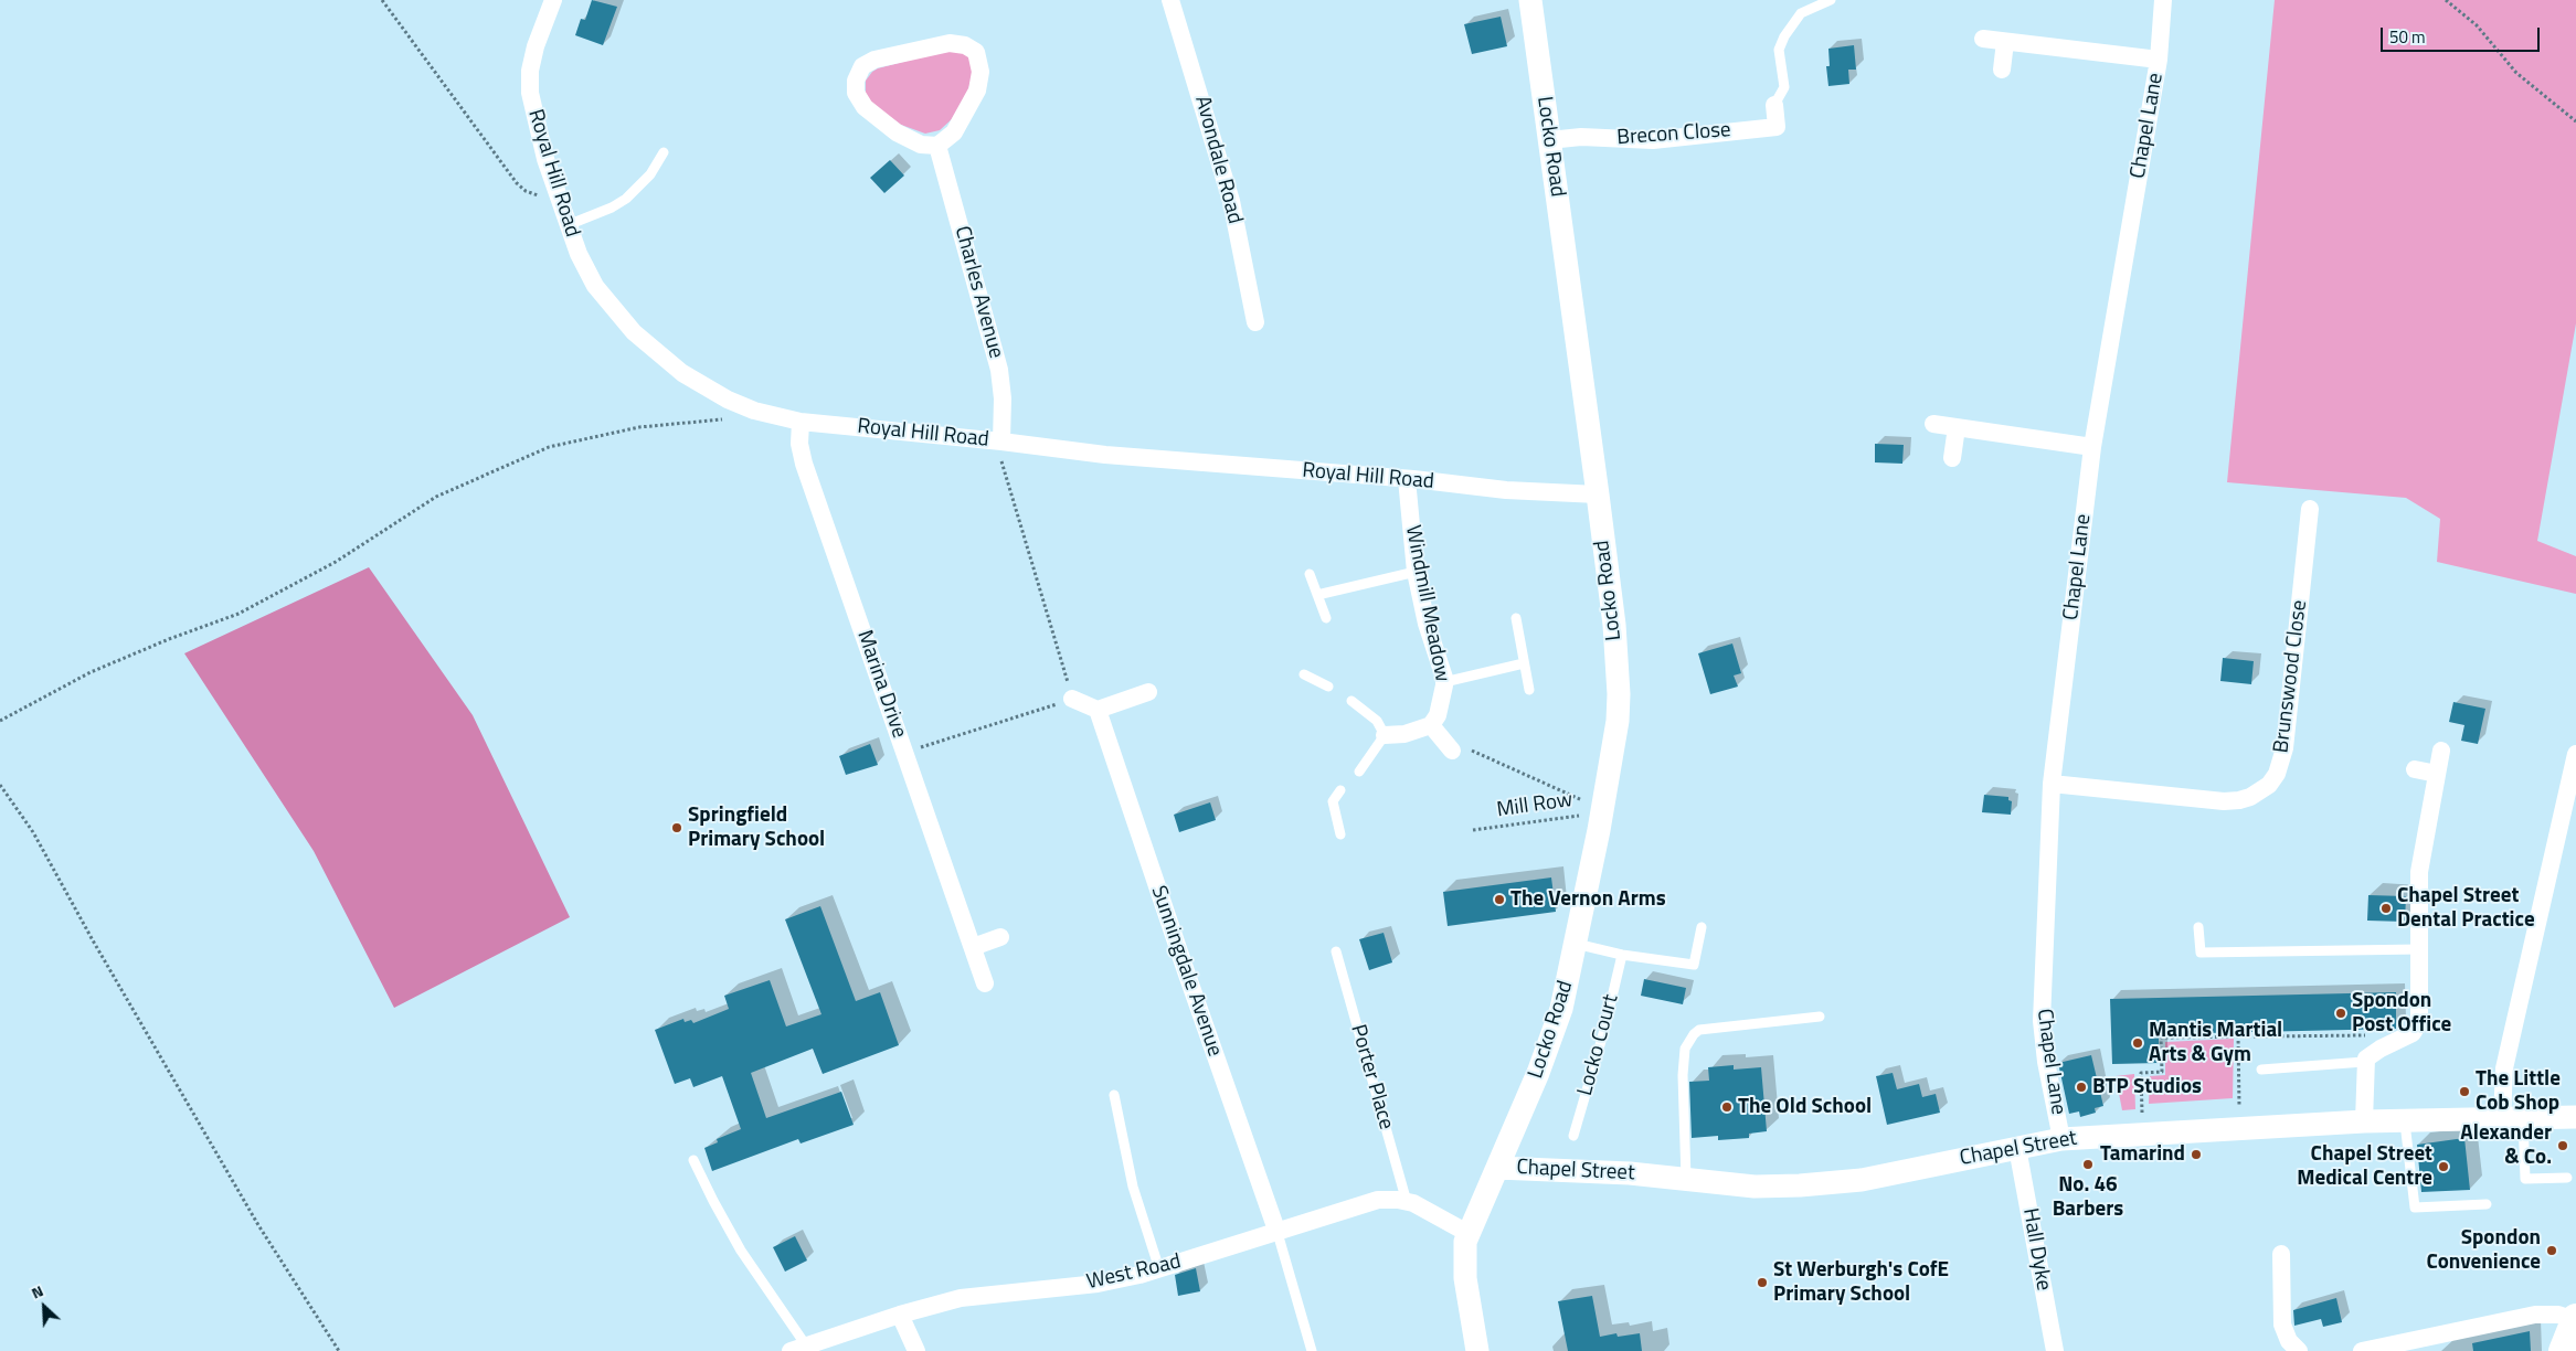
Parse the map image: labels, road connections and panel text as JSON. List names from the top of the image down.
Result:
{
  "streets": {
    "street": [
      "Chapel Lane",
      "Brecon Close",
      "Locko Road",
      "Avondale Road",
      "Royal Hill Road",
      "Charles Avenue",
      "Windmill Meadow",
      "Brunswood Close",
      "Marina Drive",
      "Sunningdale Avenue",
      "Chapel Street",
      "Hall Dyke",
      "West Road"
    ],
    "lane": ["Locko Court", "Porter Place"],
    "path": ["Mill Row"]
  },
  "crossings": [
    ["Chapel Lane", "Brunswood Close"],
    ["Chapel Lane", "Chapel Street"],
    ["Brecon Close", "Locko Road"],
    ["Locko Road", "Royal Hill Road"],
    ["Locko Road", "Mill Row"],
    ["Locko Road", "Chapel Street"],
    ["Locko Road", "West Road"],
    ["Royal Hill Road", "Charles Avenue"],
    ["Royal Hill Road", "Windmill Meadow"],
    ["Royal Hill Road", "Marina Drive"],
    ["Sunningdale Avenue", "West Road"],
    ["Porter Place", "West Road"],
    ["Chapel Street", "Hall Dyke"]
  ],
  "places": [
    "Springfield Primary School",
    "The Vernon Arms",
    "Chapel Street Dental Practice",
    "Spondon Post Office",
    "Mantis Martial Arts & Gym",
    "BTP Studios",
    "The Little Cob Shop",
    "The Old School",
    "Alexander & Co.",
    "Tamarind",
    "No. 46 Barbers",
    "Chapel Street Medical Centre",
    "Spondon Convenience",
    "St Werburgh's CofE Primary School"
  ],
  "scale_bar": "50 m",
  "north": "top left"
}
